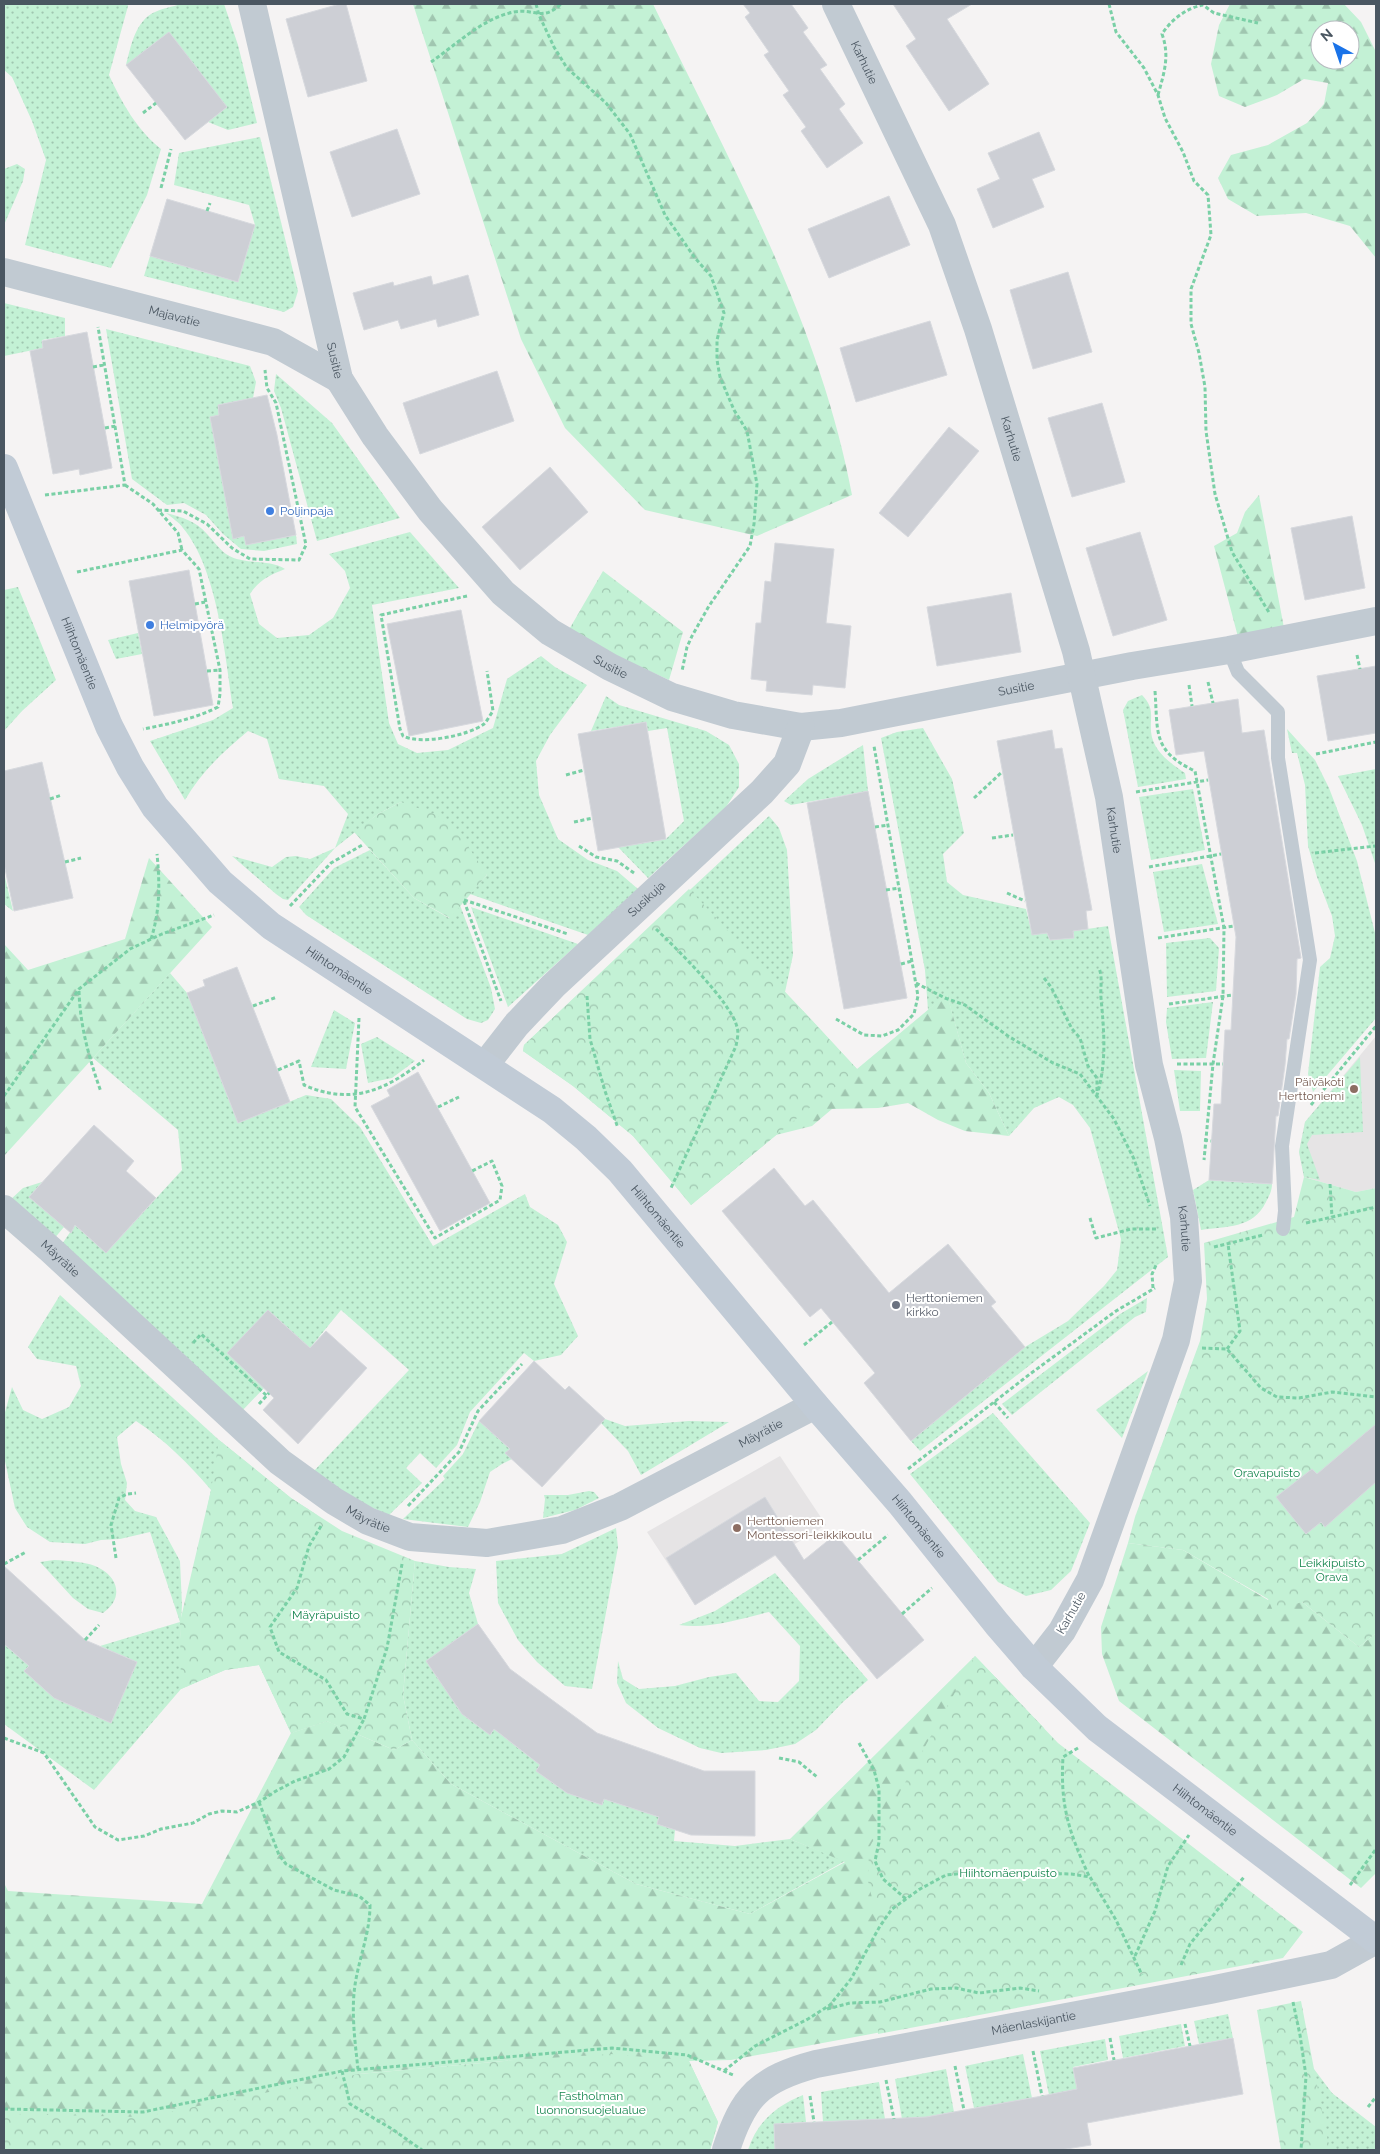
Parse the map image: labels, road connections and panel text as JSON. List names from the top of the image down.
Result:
{
  "streets": {
    "street": [
      "Karhutie",
      "Majavatie",
      "Susitie",
      "Hiihtomäentie",
      "Susikuja",
      "Mäyrätie",
      "Mäenlaskijantie"
    ]
  },
  "crossings": [
    ["Karhutie", "Susitie"],
    ["Karhutie", "Hiihtomäentie"],
    ["Majavatie", "Susitie"],
    ["Susitie", "Susikuja"],
    ["Hiihtomäentie", "Susikuja"],
    ["Hiihtomäentie", "Mäyrätie"],
    ["Hiihtomäentie", "Mäenlaskijantie"]
  ],
  "parks": [
    "Oravapuisto",
    "Leikkipuisto Orava",
    "Mäyräpuisto",
    "Hiihtomäenpuisto",
    "Fastholman luonnonsuojelualue"
  ],
  "places": [
    "Poljinpaja",
    "Helmipyörä",
    "Päiväkoti Herttoniemi",
    "Herttoniemen kirkko",
    "Herttoniemen Montessori-leikkikoulu"
  ],
  "north": "top left"
}
